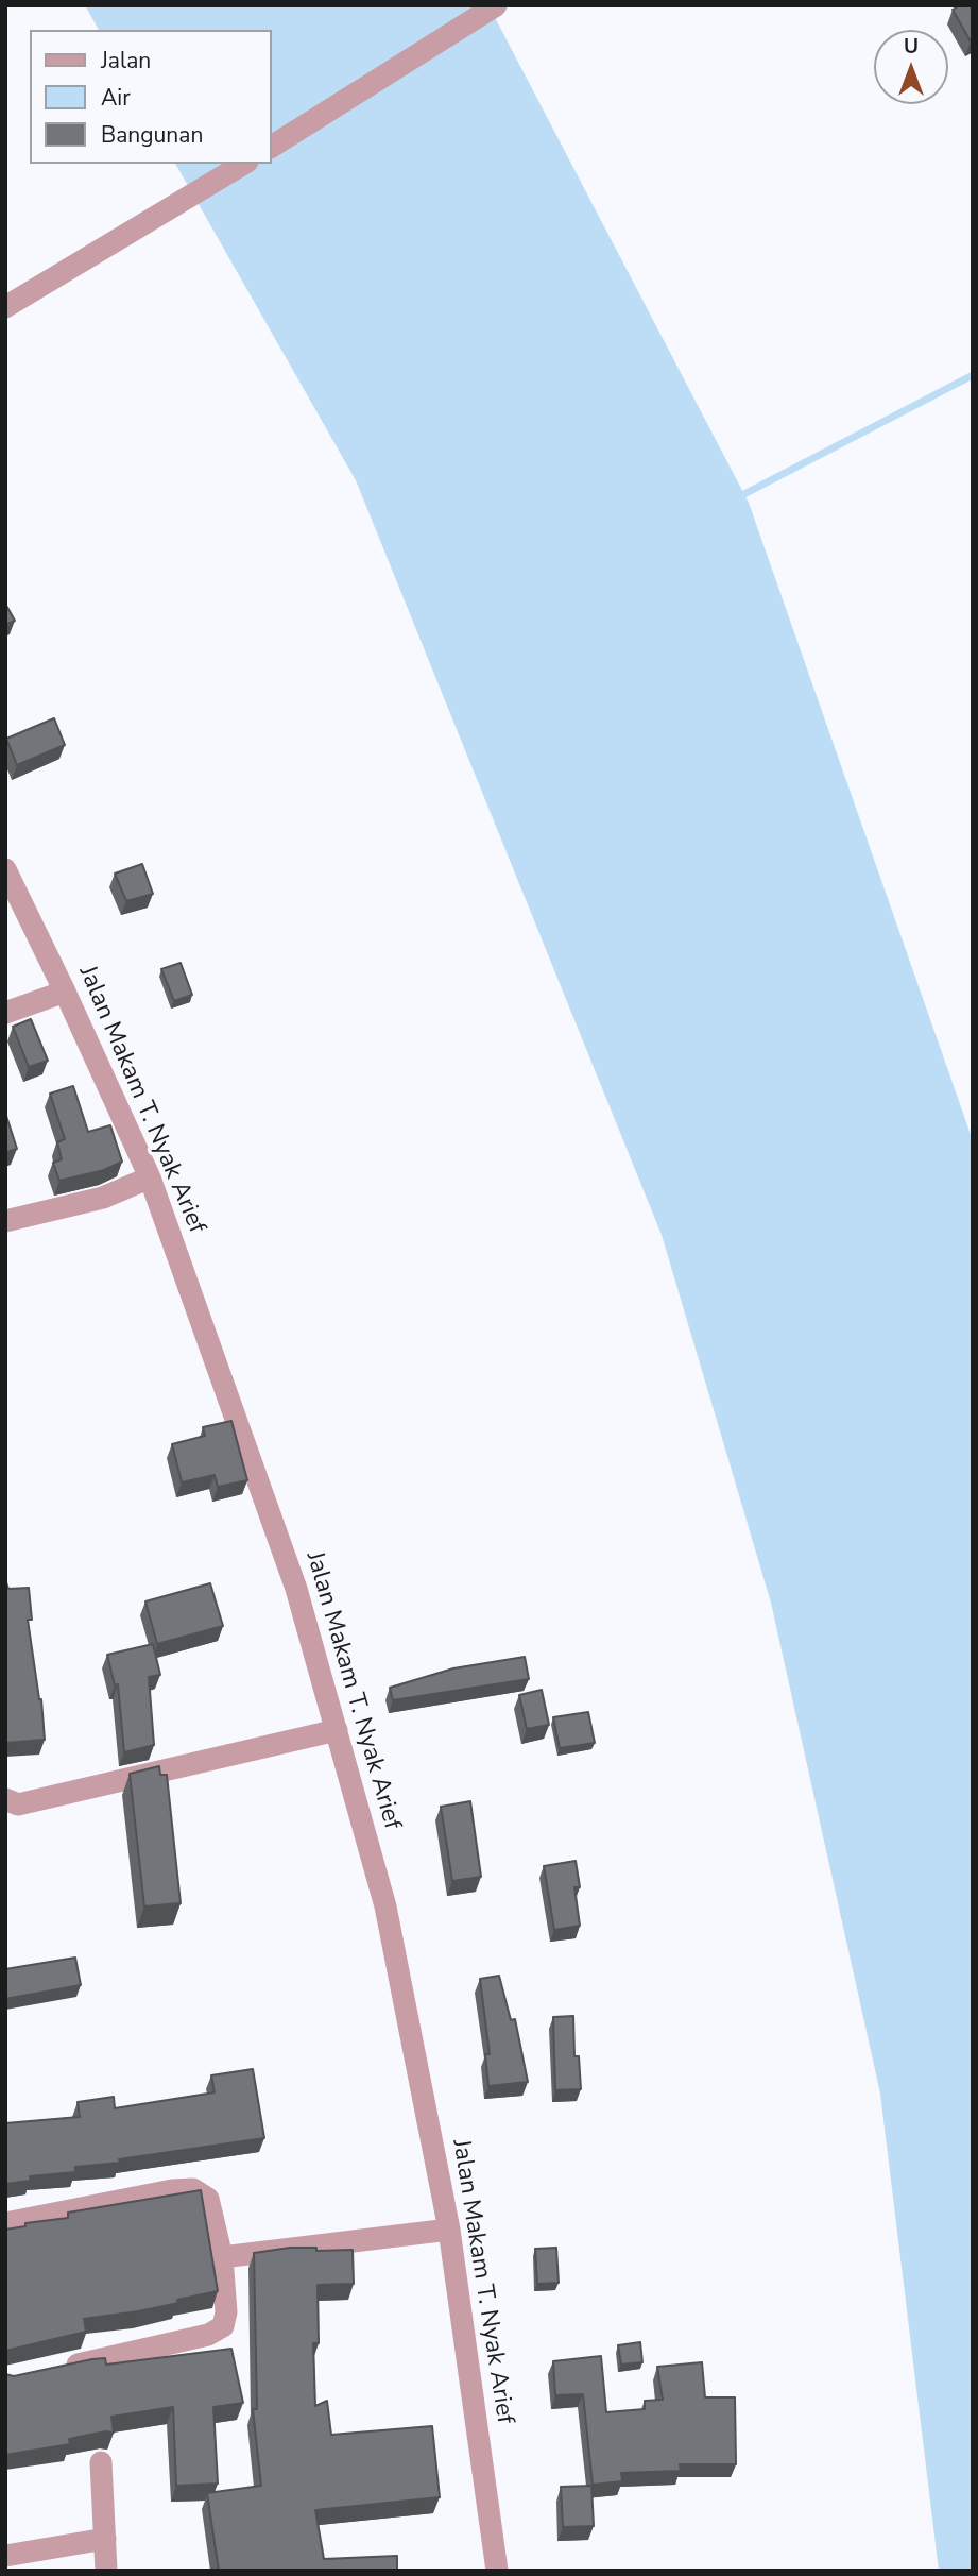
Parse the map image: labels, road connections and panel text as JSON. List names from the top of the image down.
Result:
{
  "streets": {
    "street": ["Jalan Makam T. Nyak Arief"]
  },
  "legend": ["Jalan", "Air", "Bangunan"],
  "north": "top"
}
